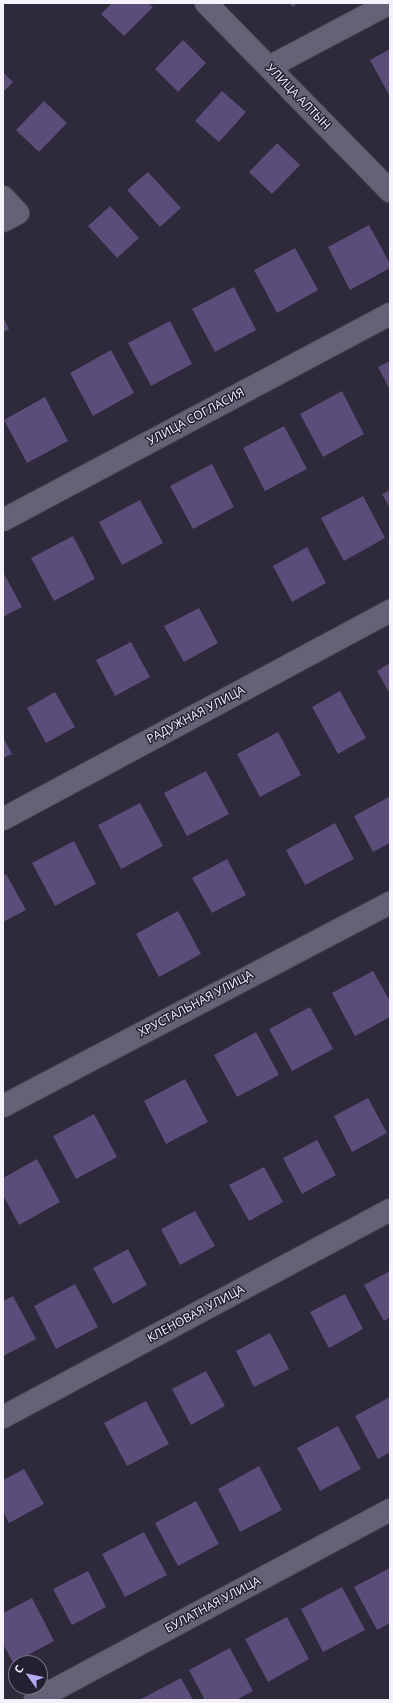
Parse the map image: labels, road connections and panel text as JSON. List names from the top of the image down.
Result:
{
  "streets": {
    "street": [
      "УЛИЦА АЛТЫН",
      "УЛИЦА СОГЛАСИЯ",
      "РАДУЖНАЯ УЛИЦА",
      "ХРУСТАЛЬНАЯ УЛИЦА",
      "КЛЕНОВАЯ УЛИЦА",
      "БУЛАТНАЯ УЛИЦА"
    ]
  },
  "north": "top left"
}
